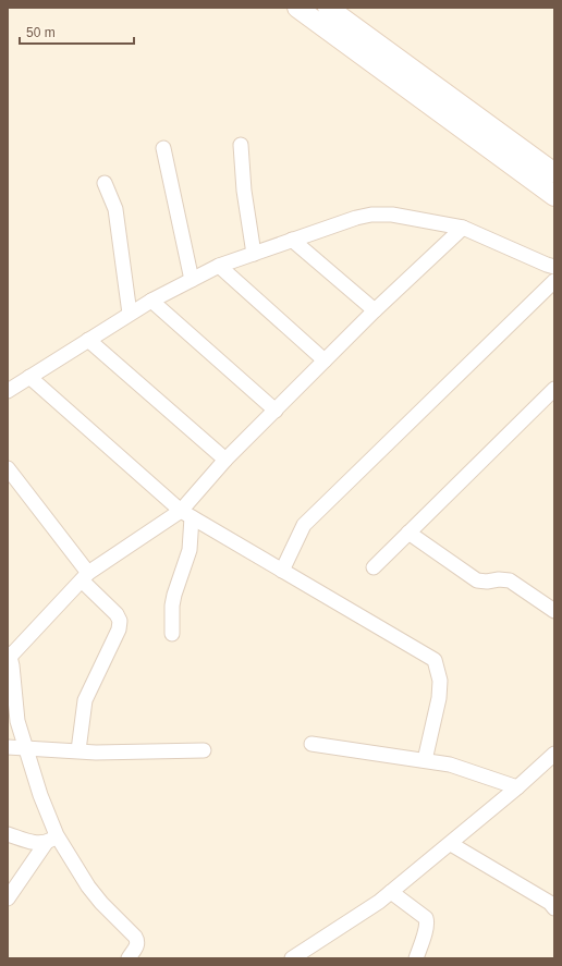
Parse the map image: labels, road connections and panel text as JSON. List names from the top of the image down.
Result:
{
  "scale_bar": "50 m"
}
